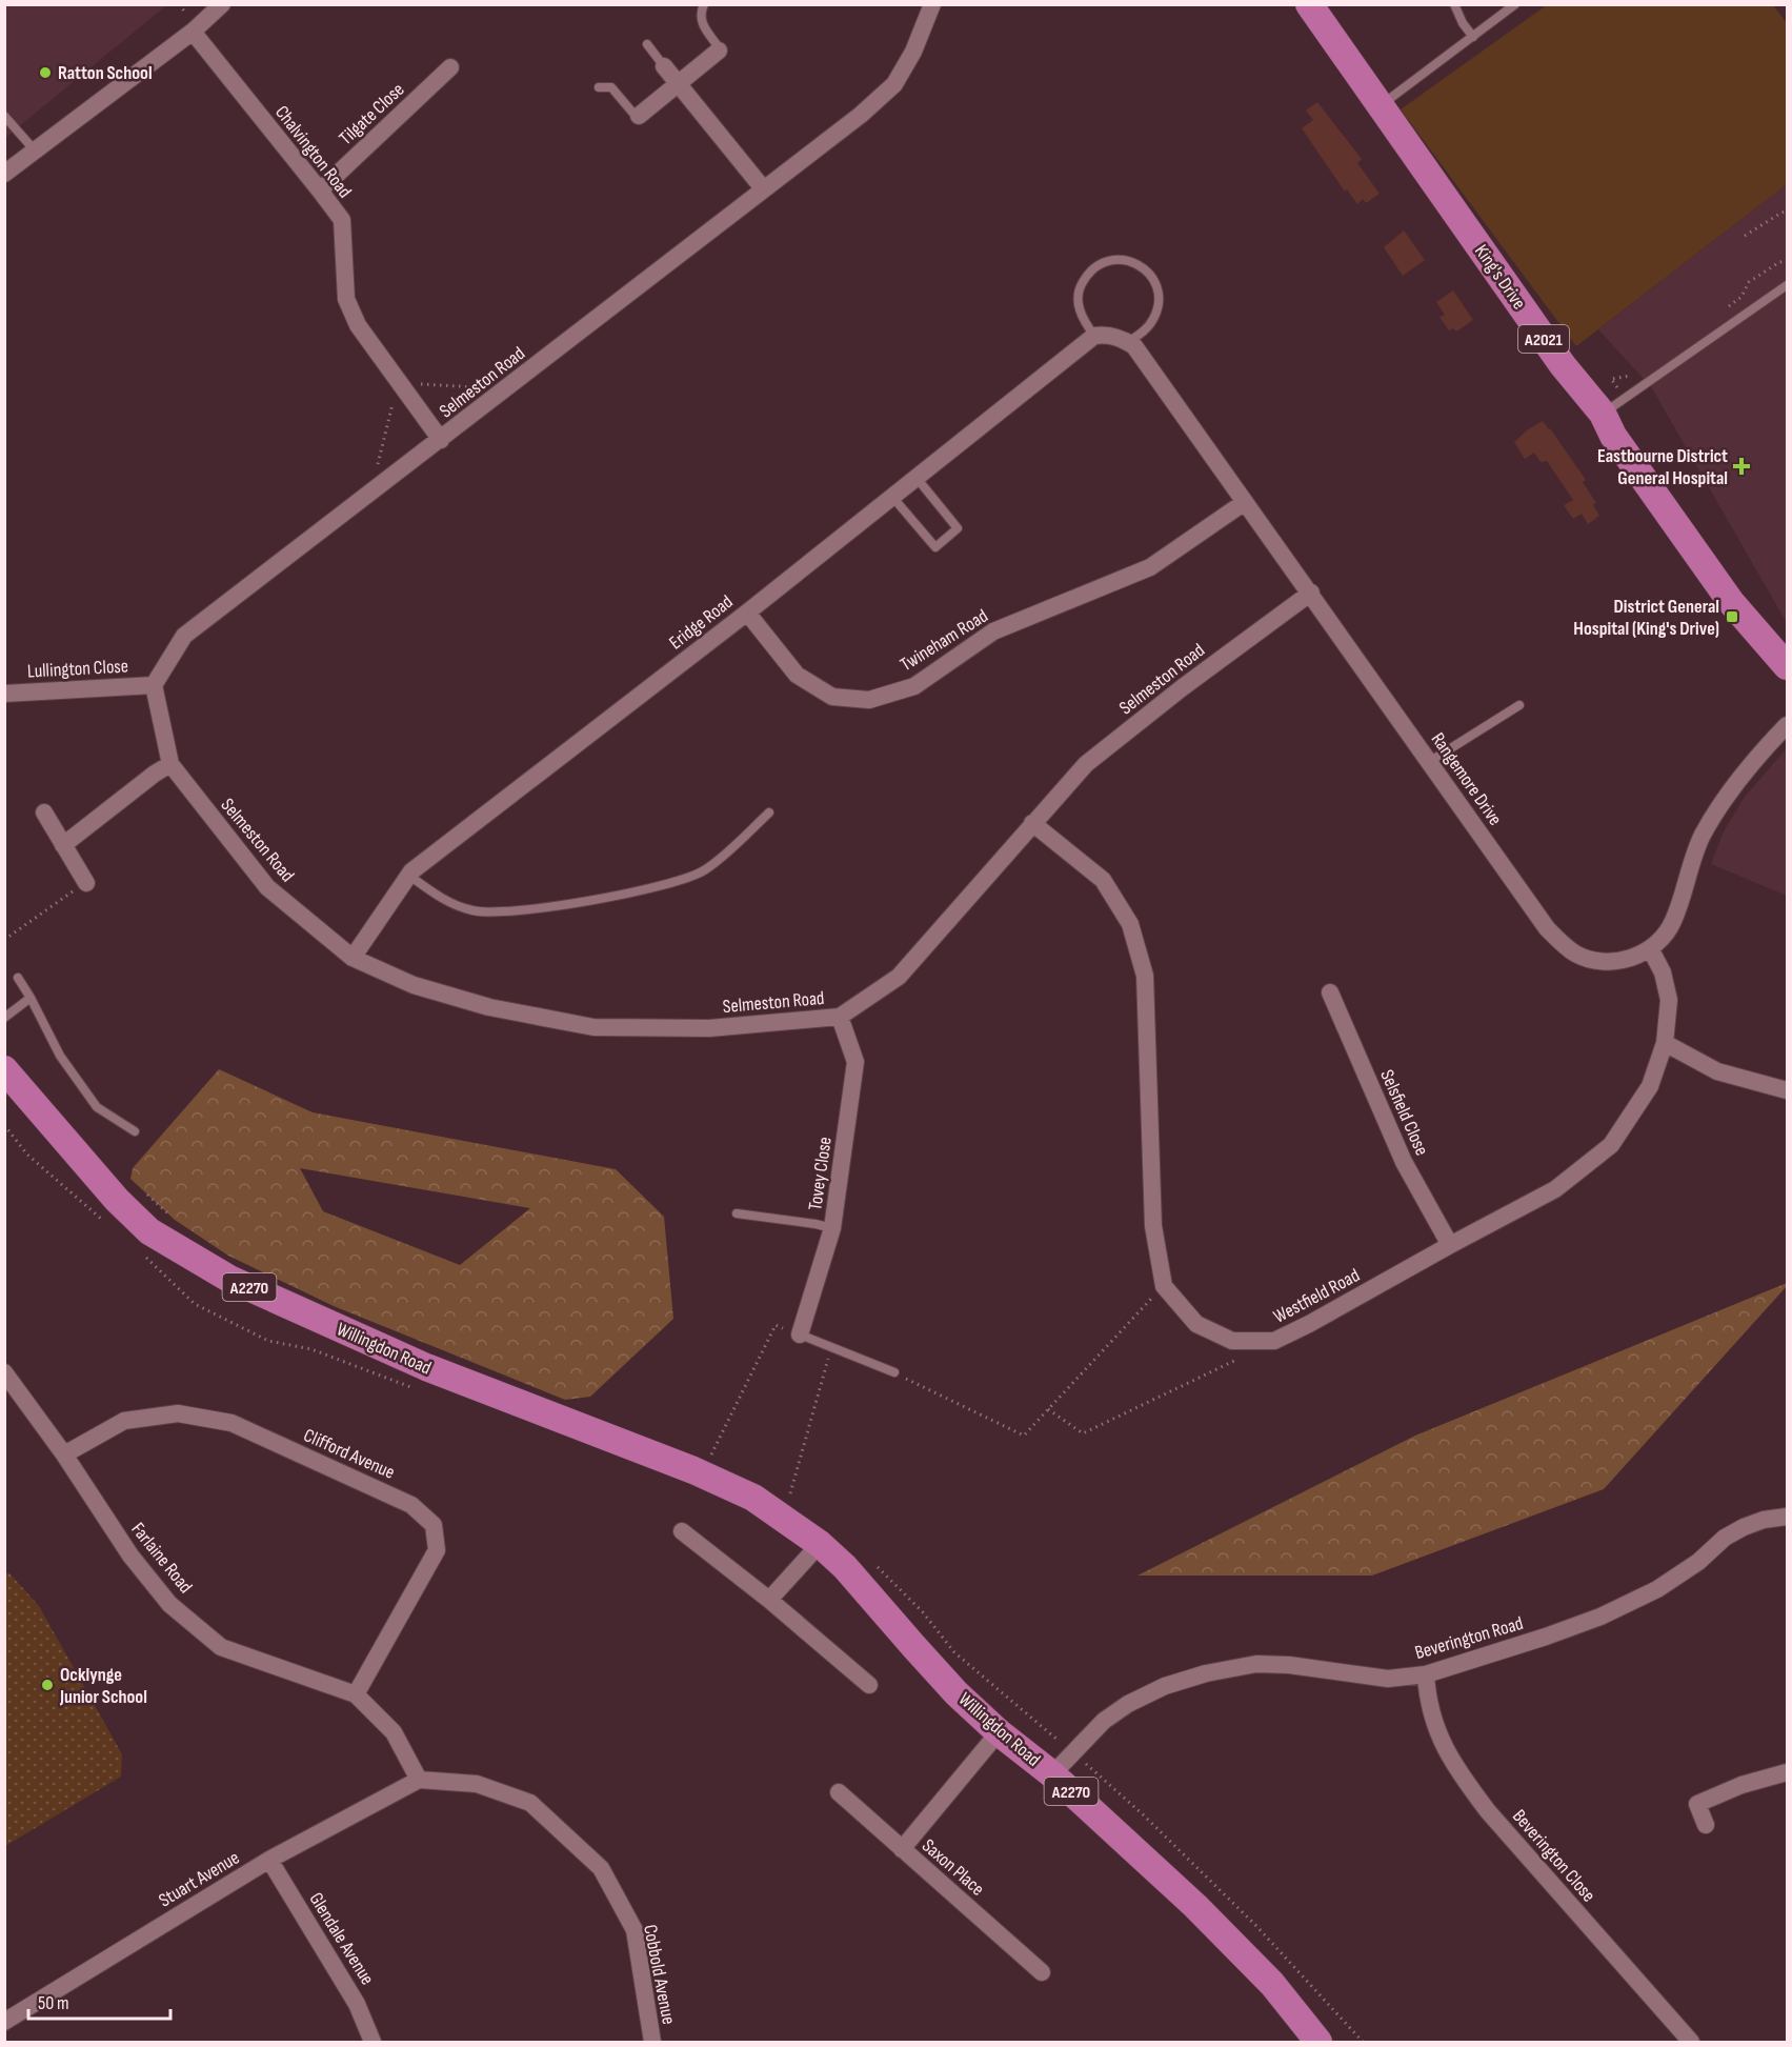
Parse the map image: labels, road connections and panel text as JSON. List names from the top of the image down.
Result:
{
  "streets": {
    "main road": [
      "King's Drive",
      "A2021",
      "A2270",
      "Willingdon Road"
    ],
    "street": [
      "Tilgate Close",
      "Chalvington Road",
      "Selmeston Road",
      "Eridge Road",
      "Twineham Road",
      "Lullington Close",
      "Rangemore Drive",
      "Selsfield Close",
      "Tovey Close",
      "Westfield Road",
      "Clifford Avenue",
      "Farlaine Road",
      "Beverington Road",
      "Beverington Close",
      "Saxon Place",
      "Stuart Avenue",
      "Glendale Avenue",
      "Cobbold Avenue"
    ]
  },
  "crossings": [
    ["Tilgate Close", "Chalvington Road"],
    ["Chalvington Road", "Selmeston Road"],
    ["Selmeston Road", "Eridge Road"],
    ["Selmeston Road", "Lullington Close"],
    ["Selmeston Road", "Rangemore Drive"],
    ["Selmeston Road", "Tovey Close"],
    ["Eridge Road", "Twineham Road"],
    ["Eridge Road", "Rangemore Drive"],
    ["Twineham Road", "Rangemore Drive"],
    ["Rangemore Drive", "Westfield Road"],
    ["Selsfield Close", "Westfield Road"],
    ["Willingdon Road", "Beverington Road"],
    ["Clifford Avenue", "Farlaine Road"],
    ["Farlaine Road", "Stuart Avenue"],
    ["Farlaine Road", "Cobbold Avenue"],
    ["Beverington Road", "Beverington Close"],
    ["Stuart Avenue", "Glendale Avenue"],
    ["Stuart Avenue", "Cobbold Avenue"]
  ],
  "places": {
    "other": ["Ratton School", "Ocklynge Junior School"],
    "health": ["Eastbourne District General Hospital"],
    "transit": ["District General Hospital (King's Drive)"]
  },
  "scale_bar": "50 m"
}
